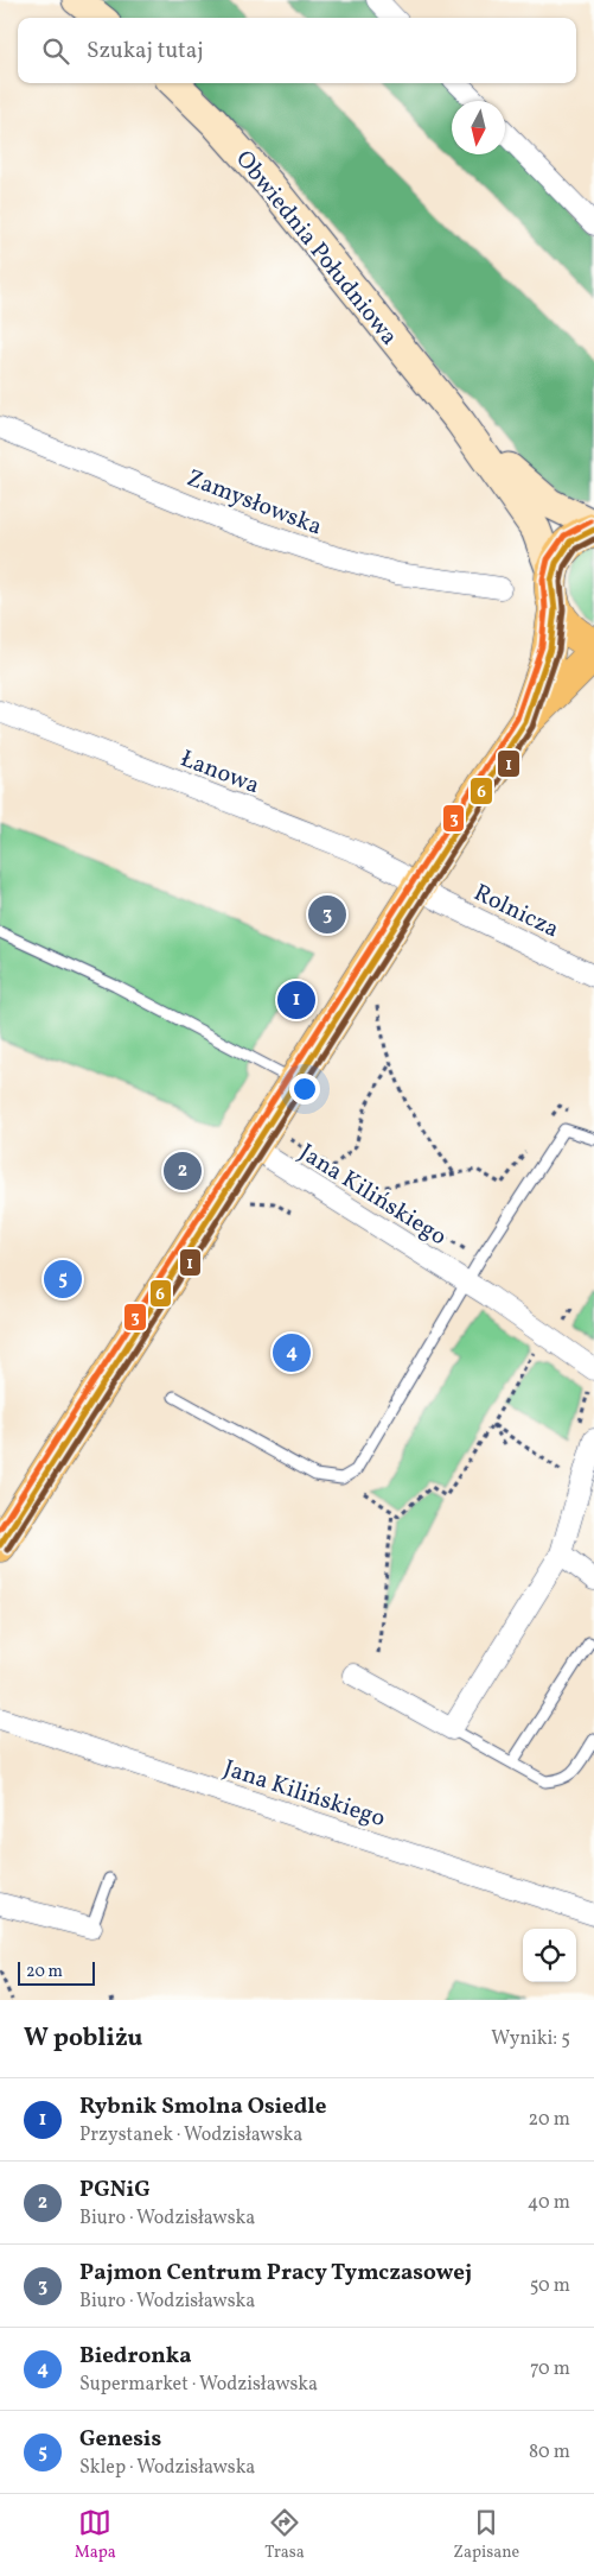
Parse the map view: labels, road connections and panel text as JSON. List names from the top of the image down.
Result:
{
  "streets": {
    "main road": ["Obwiednia Południowa"],
    "street": [
      "Zamysłowska",
      "Łanowa",
      "Rolnicza",
      "Jana Kilińskiego"
    ]
  },
  "crossings": [
    ["Łanowa", "Rolnicza"]
  ],
  "lines": ["transit line 3", "transit line 6", "transit line 1"],
  "scale_bar": "20 m",
  "north": "bottom",
  "page": {
    "search": "Szukaj tutaj",
    "pins": [
      "3",
      "1",
      "2",
      "5",
      "4"
    ],
    "scale": "20 m",
    "heading": ["W pobliżu", "Wyniki: 5"],
    "list": [
      {
        "mark": "1",
        "name": "Rybnik Smolna Osiedle",
        "note": "Przystanek · Wodzisławska",
        "value": "20 m"
      },
      {
        "mark": "2",
        "name": "PGNiG",
        "note": "Biuro · Wodzisławska",
        "value": "40 m"
      },
      {
        "mark": "3",
        "name": "Pajmon Centrum Pracy Tymczasowej",
        "note": "Biuro · Wodzisławska",
        "value": "50 m"
      },
      {
        "mark": "4",
        "name": "Biedronka",
        "note": "Supermarket · Wodzisławska",
        "value": "70 m"
      },
      {
        "mark": "5",
        "name": "Genesis",
        "note": "Sklep · Wodzisławska",
        "value": "80 m"
      }
    ],
    "nav": ["Mapa", "Trasa", "Zapisane"]
  }
}
